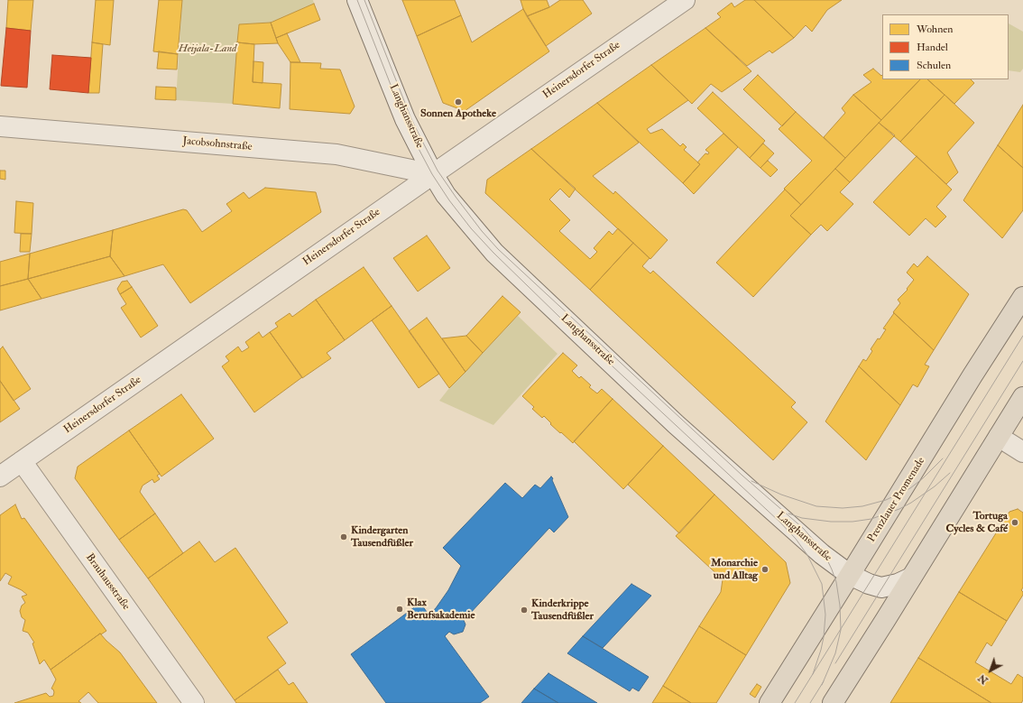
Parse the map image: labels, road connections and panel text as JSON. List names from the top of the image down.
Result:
{
  "streets": {
    "main road": ["Prenzlauer Promenade"],
    "street": [
      "Heinersdorfer Straße",
      "Langhansstraße",
      "Jacobsohnstraße",
      "Brauhausstraße"
    ]
  },
  "crossings": [
    ["Heinersdorfer Straße", "Langhansstraße"],
    ["Heinersdorfer Straße", "Jacobsohnstraße"],
    ["Heinersdorfer Straße", "Brauhausstraße"],
    ["Langhansstraße", "Jacobsohnstraße"],
    ["Langhansstraße", "Prenzlauer Promenade"]
  ],
  "parks": ["Heijala-Land"],
  "places": [
    "Sonnen Apotheke",
    "Tortuga Cycles & Café",
    "Kindergarten Tausendfüßler",
    "Monarchie und Alltag",
    "Klax Berufsakademie",
    "Kinderkrippe Tausendfüßler"
  ],
  "legend": ["Wohnen", "Handel", "Schulen"],
  "north": "bottom left"
}
